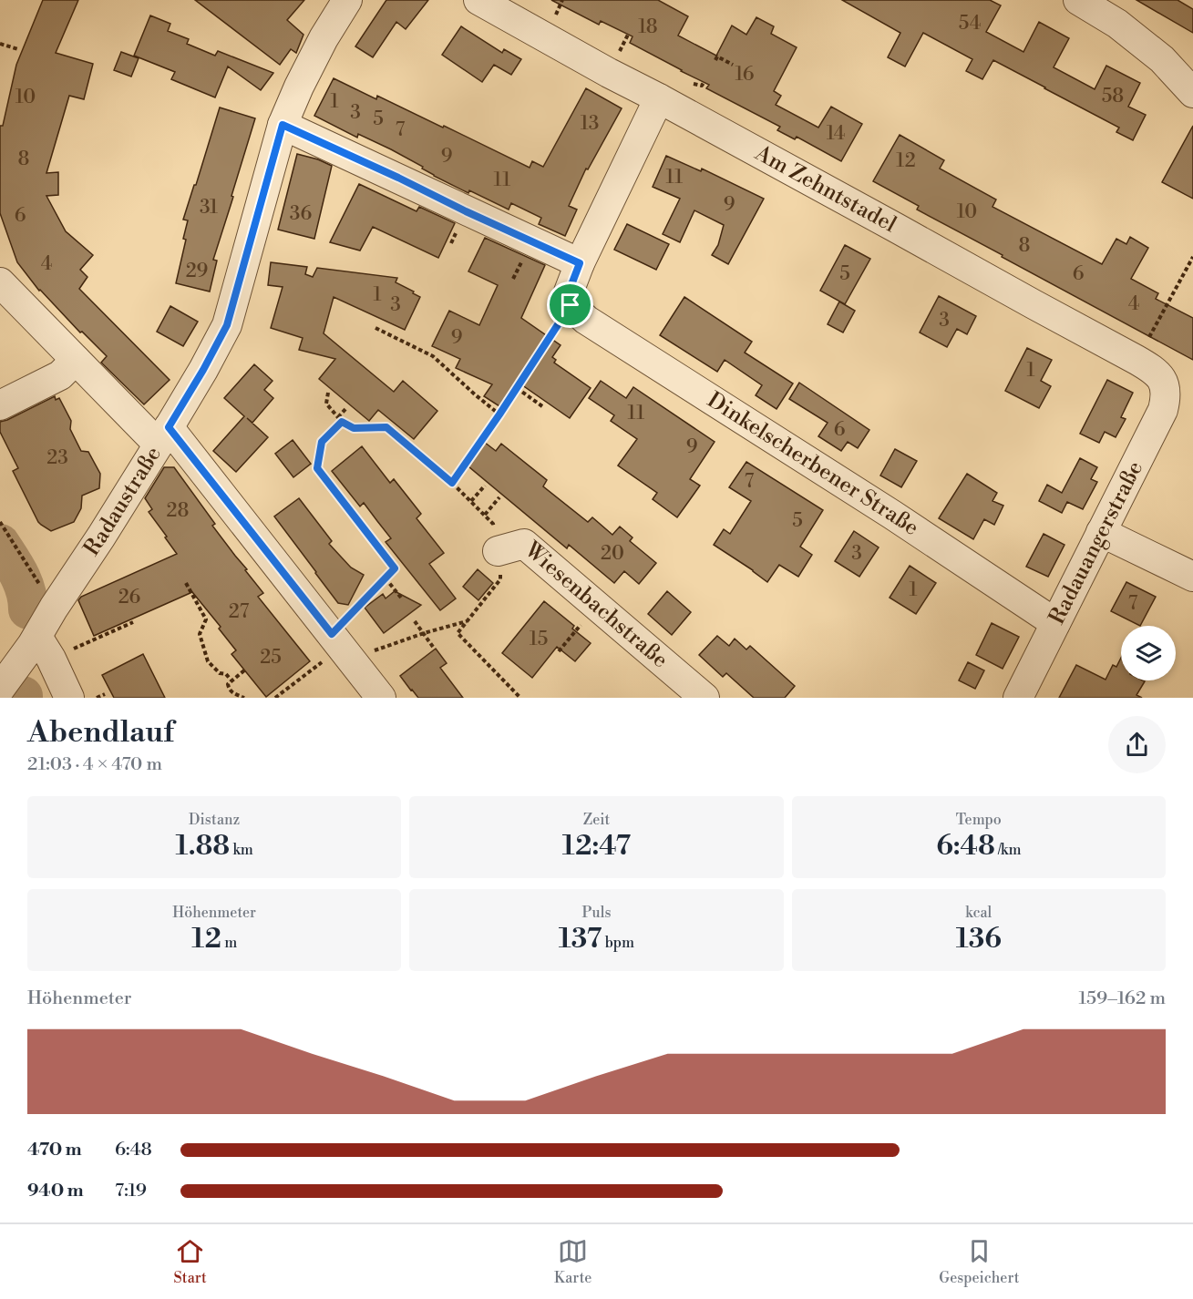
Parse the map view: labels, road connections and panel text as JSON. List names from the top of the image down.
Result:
{
  "streets": {
    "street": [
      "Am Zehntstadel",
      "Dinkelscherbener Straße",
      "Radaustraße",
      "Radauangerstraße",
      "Wiesenbachstraße"
    ]
  },
  "crossings": [
    ["Am Zehntstadel", "Radauangerstraße"],
    ["Dinkelscherbener Straße", "Radauangerstraße"]
  ],
  "house_numbers": [
    "54",
    "18",
    "16",
    "58",
    "10",
    "1",
    "3",
    "5",
    "13",
    "7",
    "14",
    "9",
    "8",
    "12",
    "11",
    "11",
    "9",
    "31",
    "10",
    "36",
    "6",
    "8",
    "4",
    "29",
    "5",
    "6",
    "1",
    "4",
    "3",
    "3",
    "9",
    "1",
    "11",
    "6",
    "9",
    "23",
    "7",
    "28",
    "5",
    "20",
    "3",
    "1",
    "26",
    "7",
    "27",
    "15",
    "25"
  ],
  "page": {
    "heading": ["Abendlauf", "21:03 · 4 × 470 m"],
    "stats": [
      ["Distanz", "1.88 km"],
      ["Zeit", "12:47"],
      ["Tempo", "6:48 /km"],
      ["Höhenmeter", "12 m"],
      ["Puls", "137 bpm"],
      ["kcal", "136"]
    ],
    "chart": ["Höhenmeter", "159–162 m"],
    "list": [
      {
        "name": "470 m",
        "note": "6:48"
      },
      {
        "name": "940 m",
        "note": "7:19"
      }
    ],
    "tabs": ["Start", "Karte", "Gespeichert"]
  }
}
